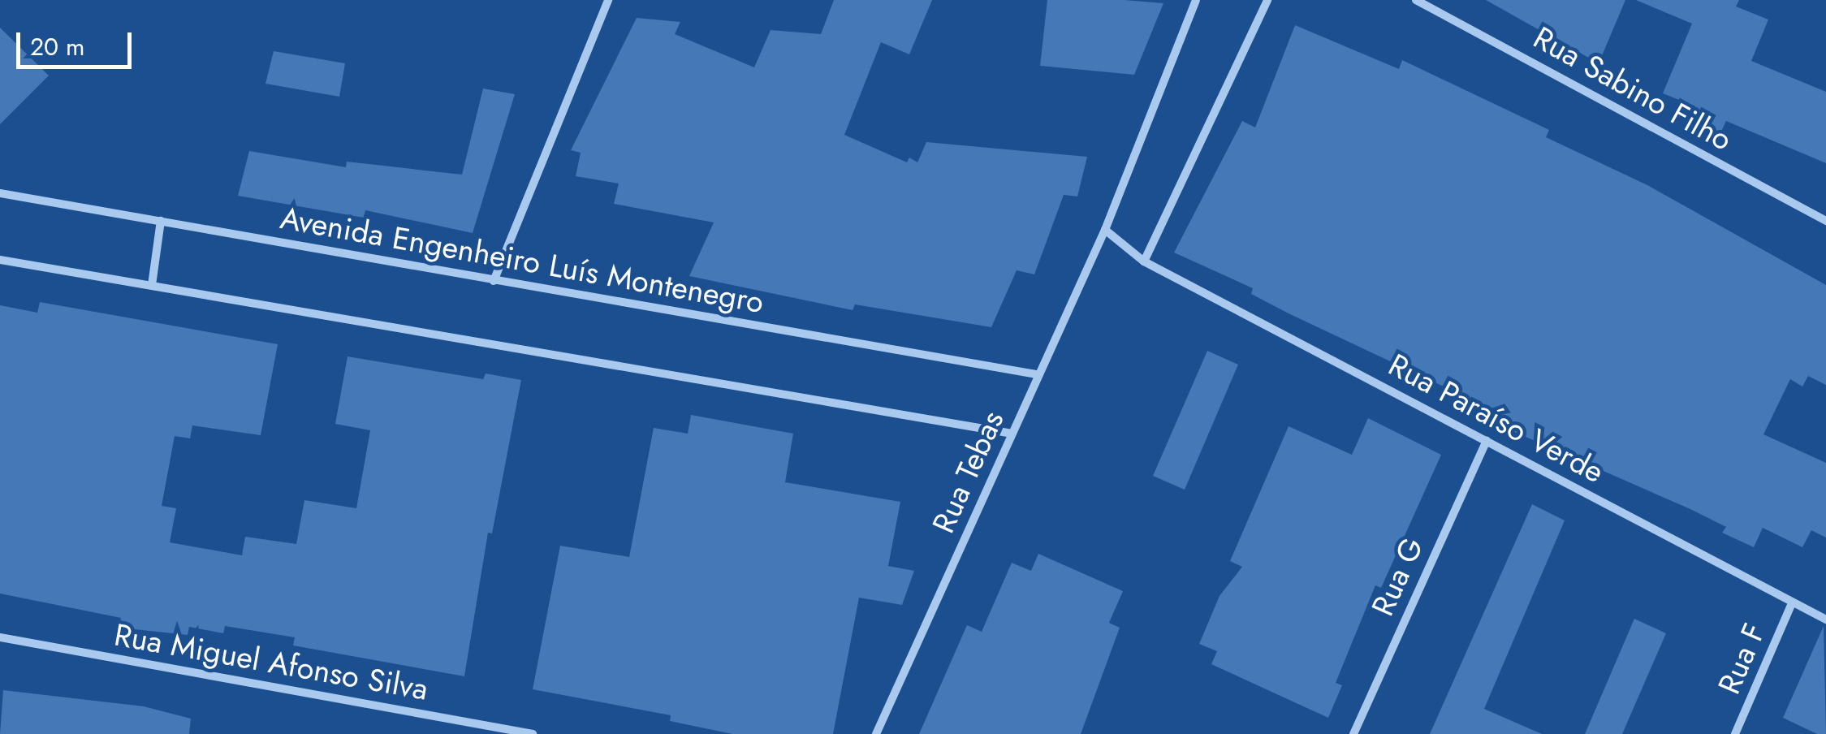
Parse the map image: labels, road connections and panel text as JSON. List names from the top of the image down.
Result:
{
  "streets": {
    "street": [
      "Rua Sabino Filho",
      "Avenida Engenheiro Luís Montenegro",
      "Rua Paraíso Verde",
      "Rua Tebas",
      "Rua G",
      "Rua F",
      "Rua Miguel Afonso Silva"
    ]
  },
  "crossings": [
    ["Avenida Engenheiro Luís Montenegro", "Rua Tebas"],
    ["Rua Paraíso Verde", "Rua G"],
    ["Rua Paraíso Verde", "Rua F"]
  ],
  "scale_bar": "20 m"
}
